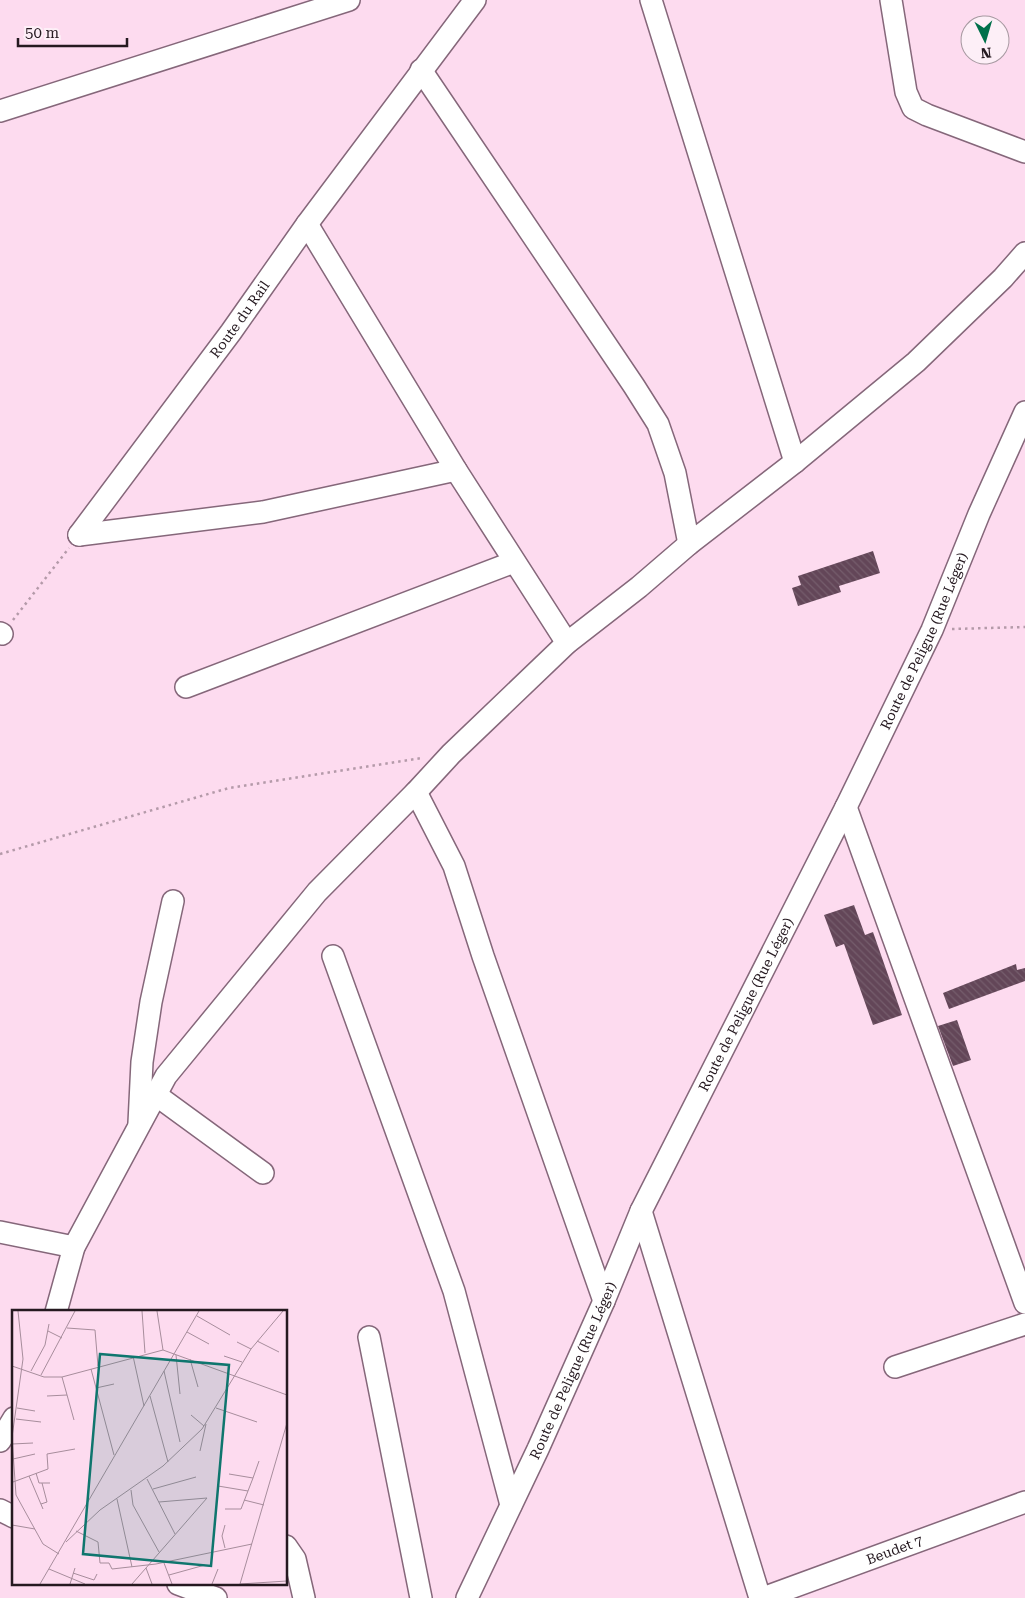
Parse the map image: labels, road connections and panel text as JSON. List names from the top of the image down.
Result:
{
  "streets": {
    "street": ["Route du Rail", "Route de Peligue (Rue Léger)", "Beudet 7"]
  },
  "scale_bar": "50 m",
  "north": "bottom"
}
